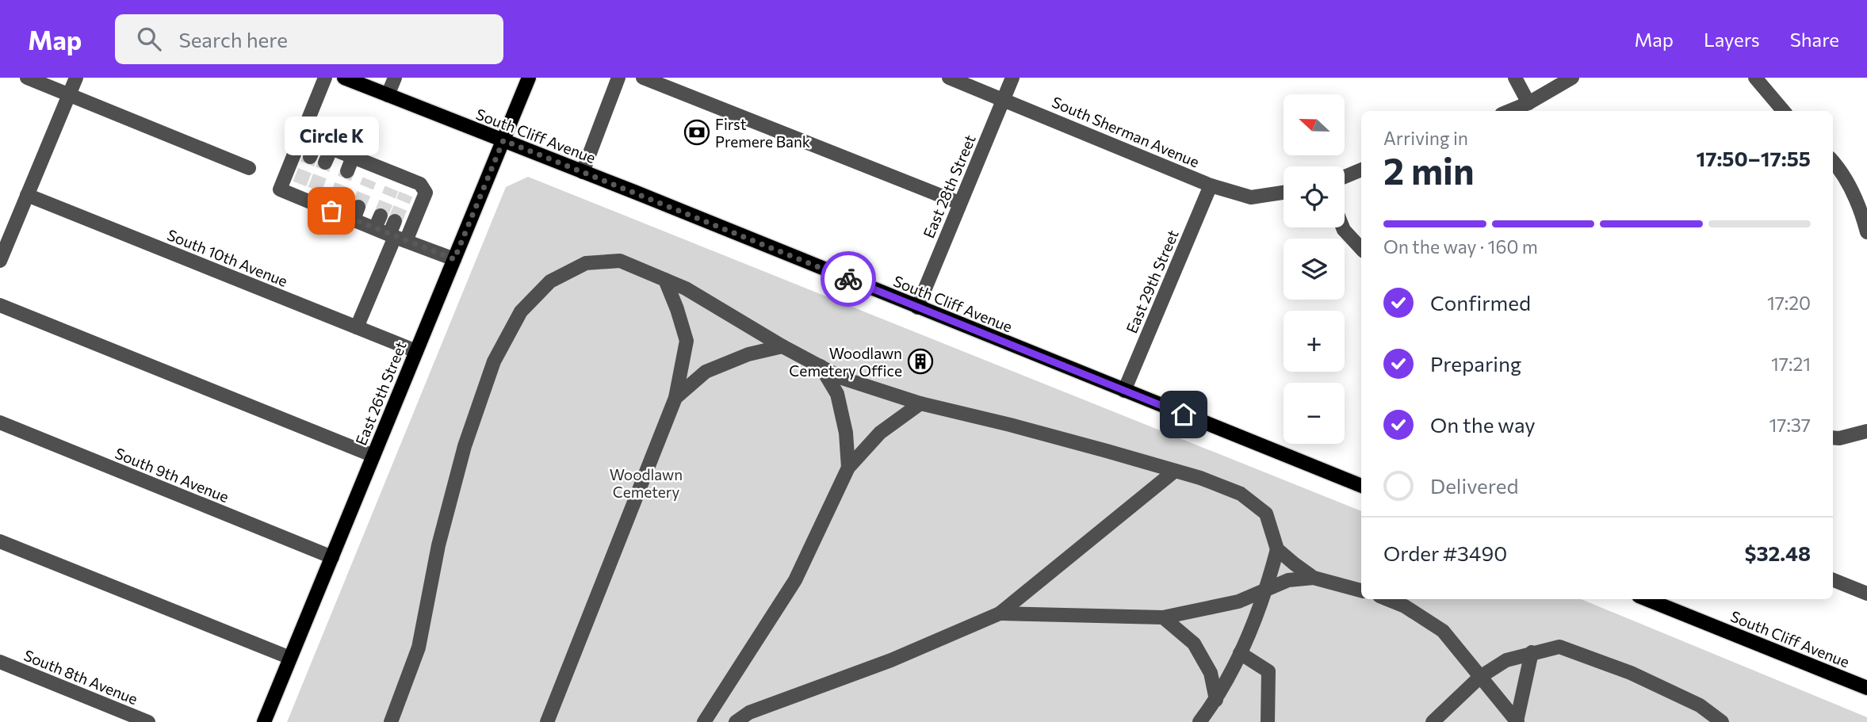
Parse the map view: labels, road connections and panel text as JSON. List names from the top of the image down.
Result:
{
  "streets": {
    "main road": ["South Cliff Avenue", "East 26th Street"],
    "street": [
      "South Sherman Avenue",
      "East 28th Street",
      "South 10th Avenue",
      "East 29th Street",
      "South 9th Avenue",
      "South 8th Avenue"
    ]
  },
  "crossings": [
    ["South Sherman Avenue", "East 28th Street"],
    ["South Sherman Avenue", "East 29th Street"],
    ["South Cliff Avenue", "East 28th Street"],
    ["South Cliff Avenue", "East 29th Street"],
    ["South Cliff Avenue", "East 26th Street"],
    ["South 10th Avenue", "East 26th Street"],
    ["East 26th Street", "South 9th Avenue"]
  ],
  "parks": ["Woodlawn Cemetery"],
  "places": {
    "bank": ["First Premere Bank"],
    "other": ["Circle K"],
    "building": ["Woodlawn Cemetery Office"]
  },
  "north": "left",
  "page": {
    "header": "Map",
    "search": "Search here",
    "nav": ["Map", "Layers", "Share"],
    "map_buttons": ["+", "−"],
    "heading": ["2 min", "Arriving in", "17:50–17:55"],
    "panel": ["Order #3490", "$32.48"],
    "bubble": "Circle K",
    "bar": "On the way · 160 m",
    "list": [
      ["Confirmed", "17:20"],
      ["Preparing", "17:21"],
      ["On the way", "17:37"],
      "Delivered"
    ]
  }
}
